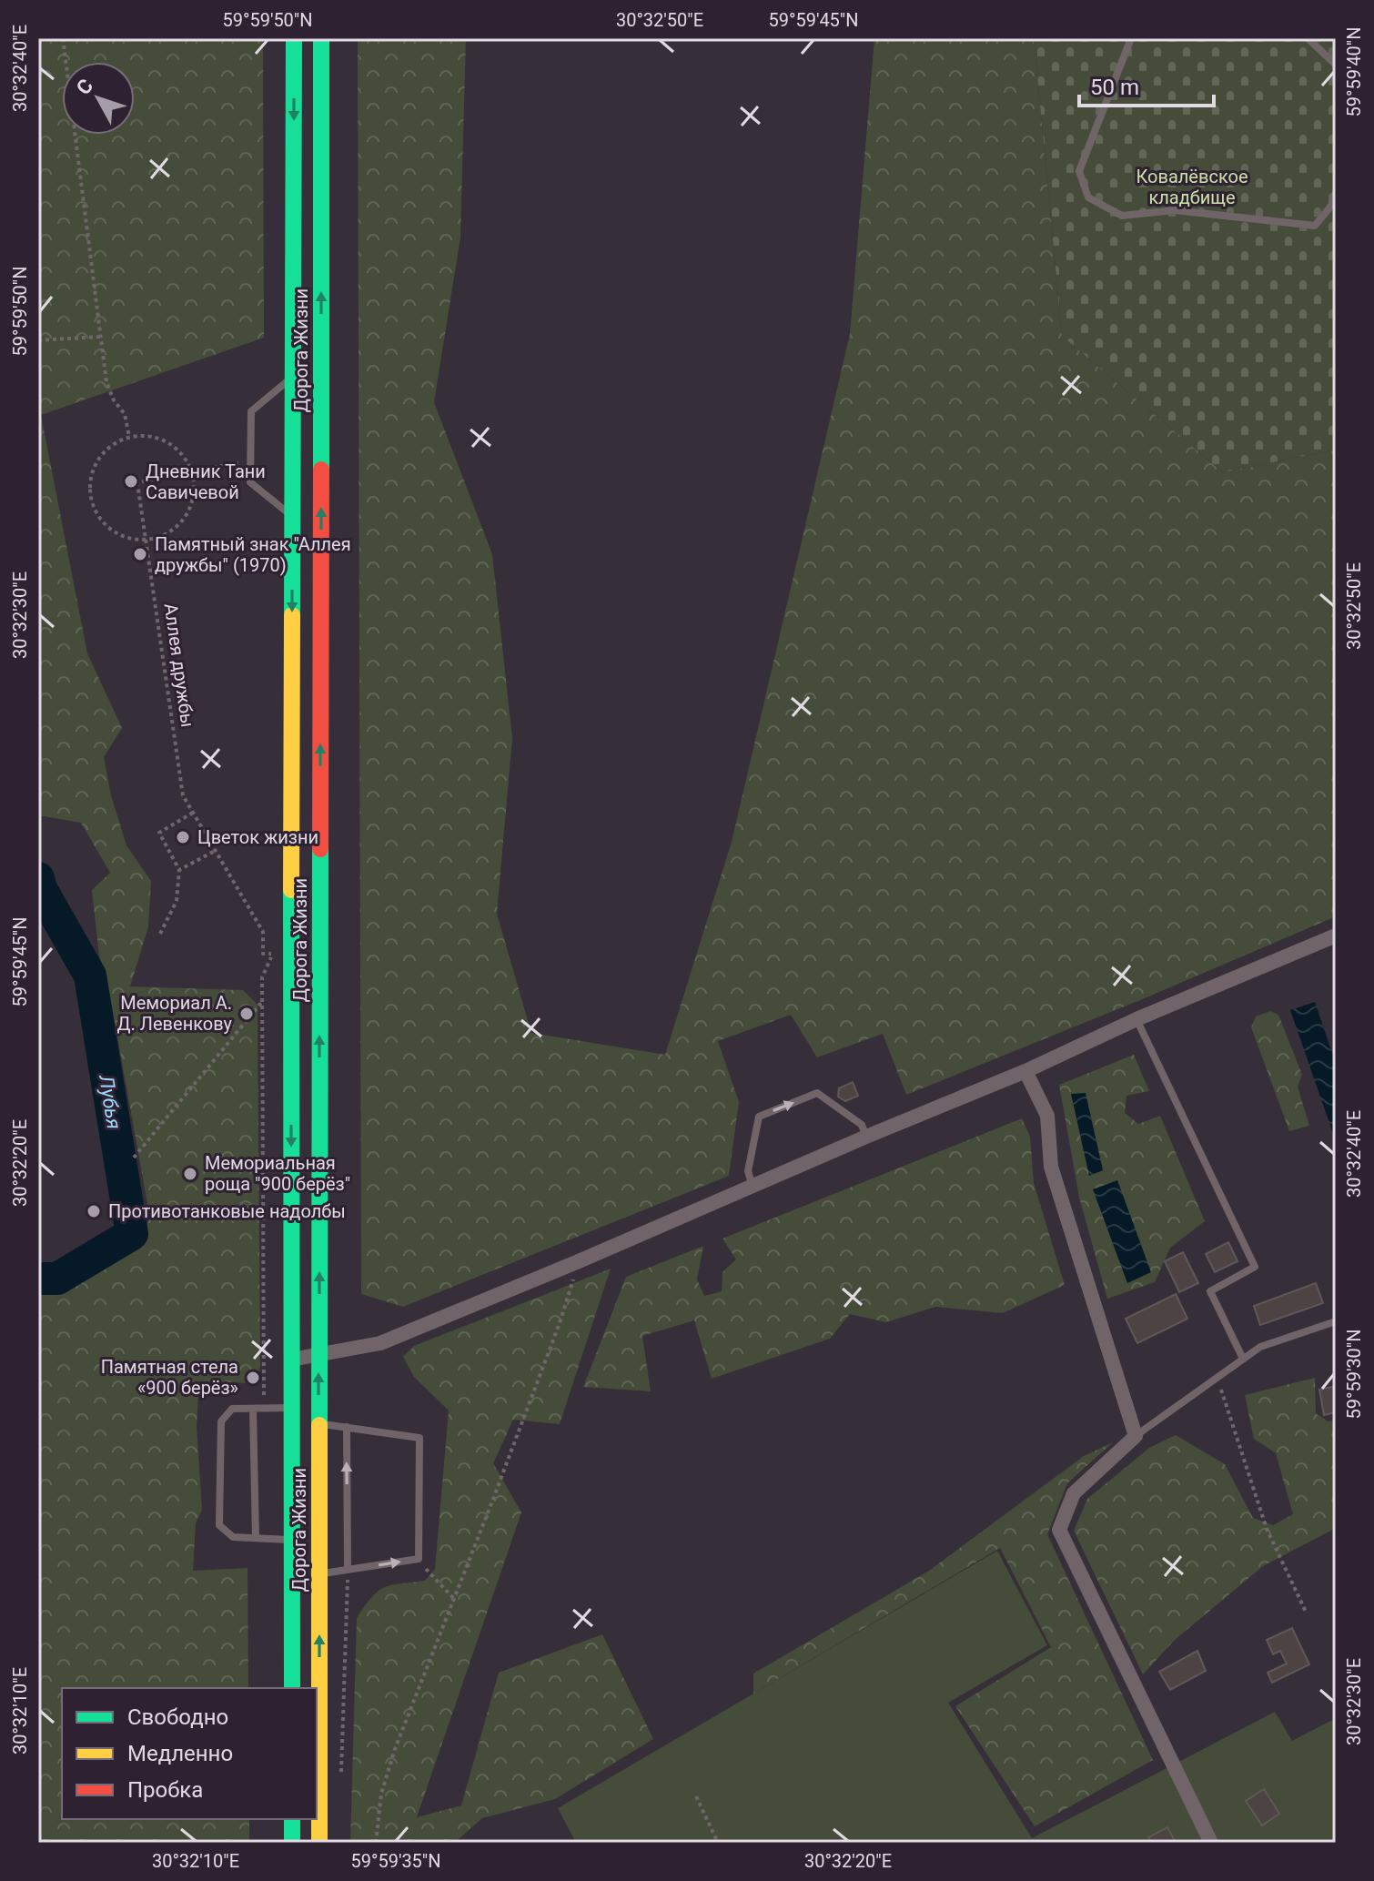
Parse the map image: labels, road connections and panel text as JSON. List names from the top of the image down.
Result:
{
  "streets": {
    "main road": ["Дорога Жизни"],
    "path": ["Аллея дружбы"]
  },
  "water": ["Лубья"],
  "parks": ["Ковалёвское кладбище"],
  "places": [
    "Дневник Тани Савичевой",
    "Памятный знак \"Аллея дружбы\" (1970)",
    "Цветок жизни",
    "Мемориал А. Д. Левенкову",
    "Мемориальная роща \"900 берёз\"",
    "Противотанковые надолбы",
    "Памятная стела «900 берёз»"
  ],
  "legend": ["Свободно", "Медленно", "Пробка"],
  "scale_bar": "50 m",
  "north": "top left",
  "coordinates": [
    "59°59'50\"N",
    "30°32'50\"E",
    "59°59'45\"N",
    "30°32'40\"E",
    "59°59'40\"N",
    "30°32'30\"E",
    "30°32'20\"E",
    "59°59'30\"N",
    "30°32'10\"E",
    "59°59'35\"N"
  ]
}
